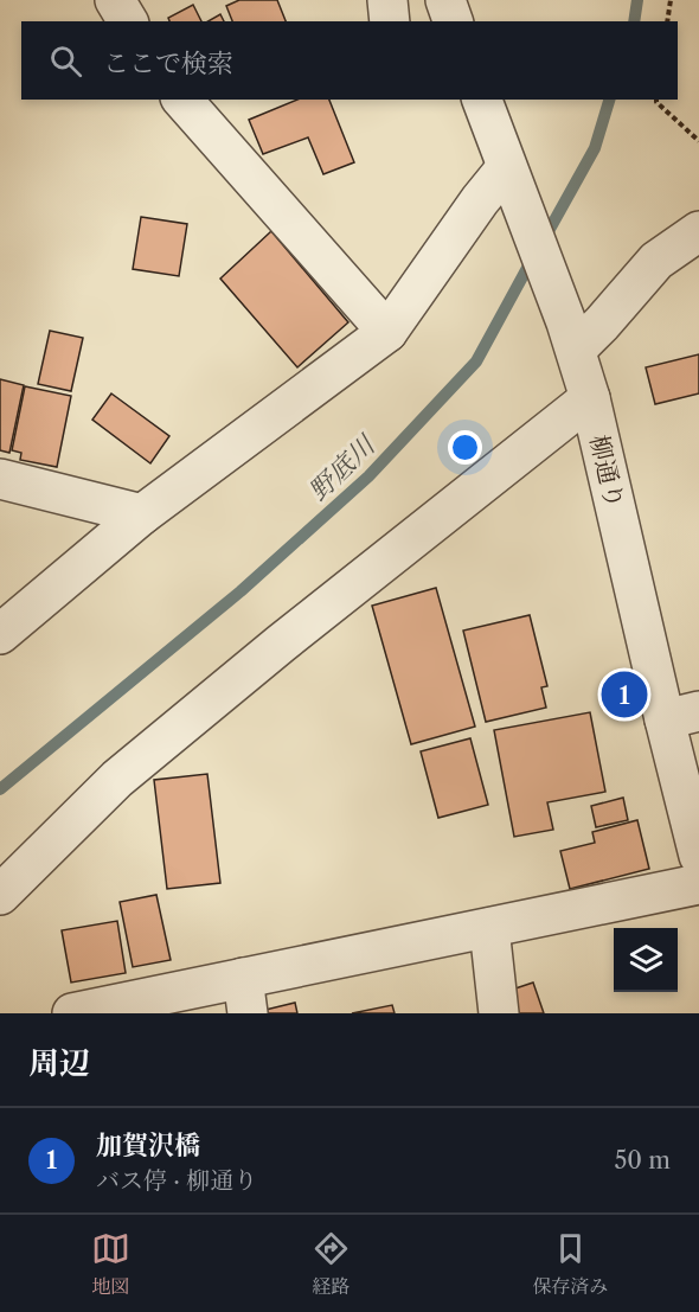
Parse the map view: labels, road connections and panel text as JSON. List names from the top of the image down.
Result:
{
  "streets": {
    "street": ["柳通り"]
  },
  "water": ["野底川"],
  "page": {
    "search": "ここで検索",
    "pins": "1",
    "heading": "周辺",
    "list": [
      {
        "mark": "1",
        "name": "加賀沢橋",
        "note": "バス停 · 柳通り",
        "value": "50 m"
      }
    ],
    "nav": ["地図", "経路", "保存済み"]
  }
}
